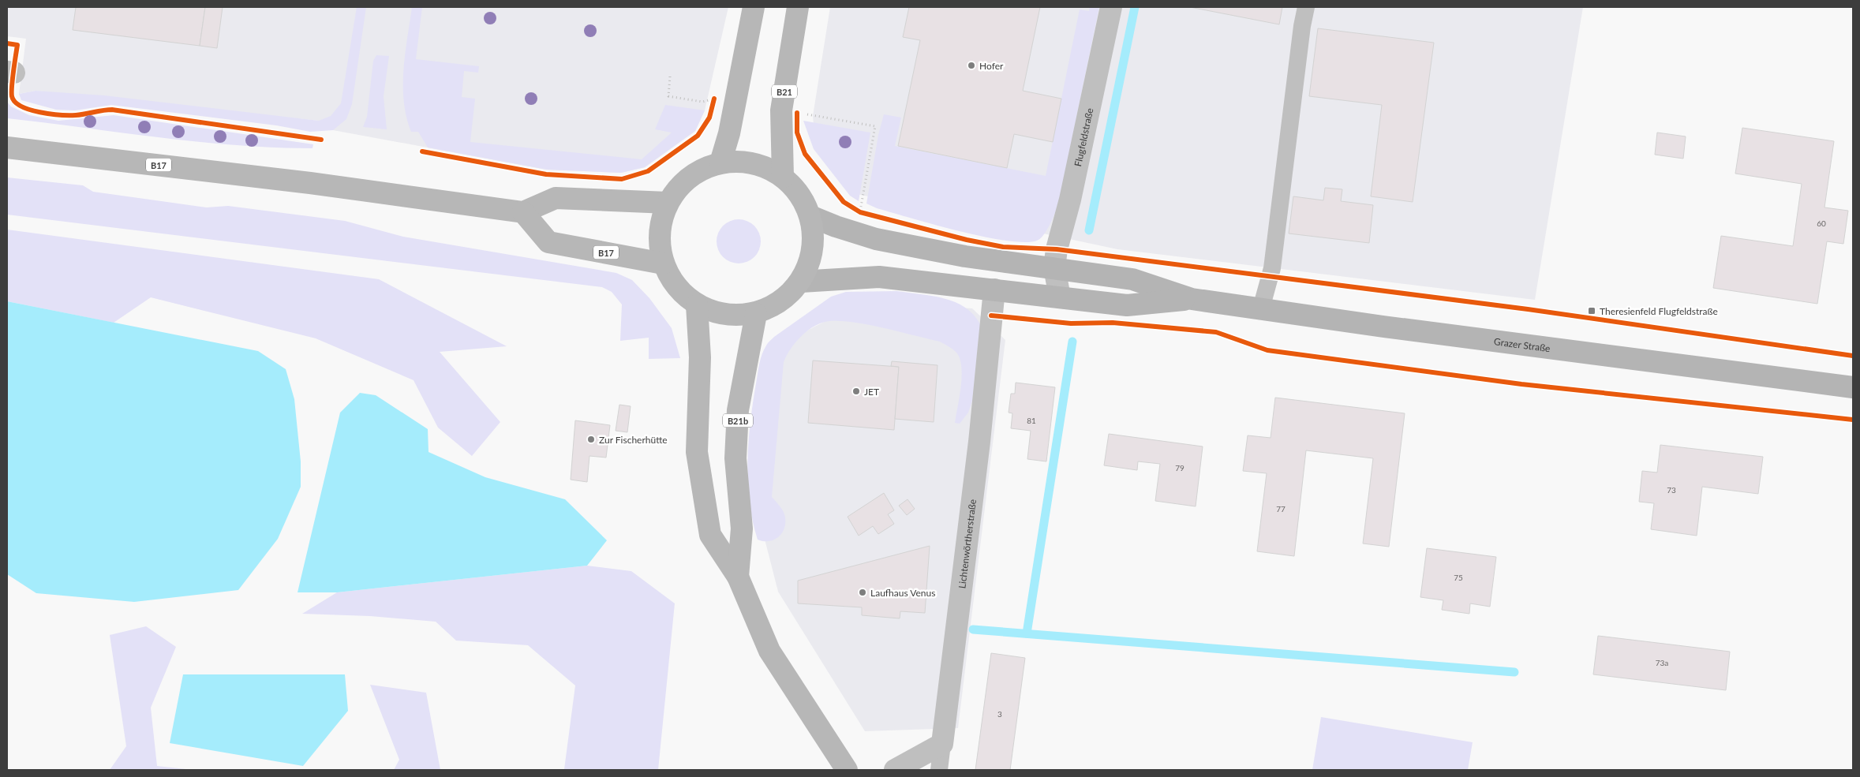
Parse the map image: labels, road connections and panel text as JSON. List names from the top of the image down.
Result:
{
  "streets": {
    "main road": ["B21", "B17", "B21b"],
    "street": ["Flugfeldstraße", "Grazer Straße", "Lichtenwörtherstraße"]
  },
  "places": {
    "other": [
      "Hofer",
      "JET",
      "Zur Fischerhütte",
      "Laufhaus Venus"
    ],
    "transit": ["Theresienfeld Flugfeldstraße"]
  },
  "house_numbers": [
    "60",
    "81",
    "79",
    "73",
    "77",
    "75",
    "73a",
    "3"
  ]
}
